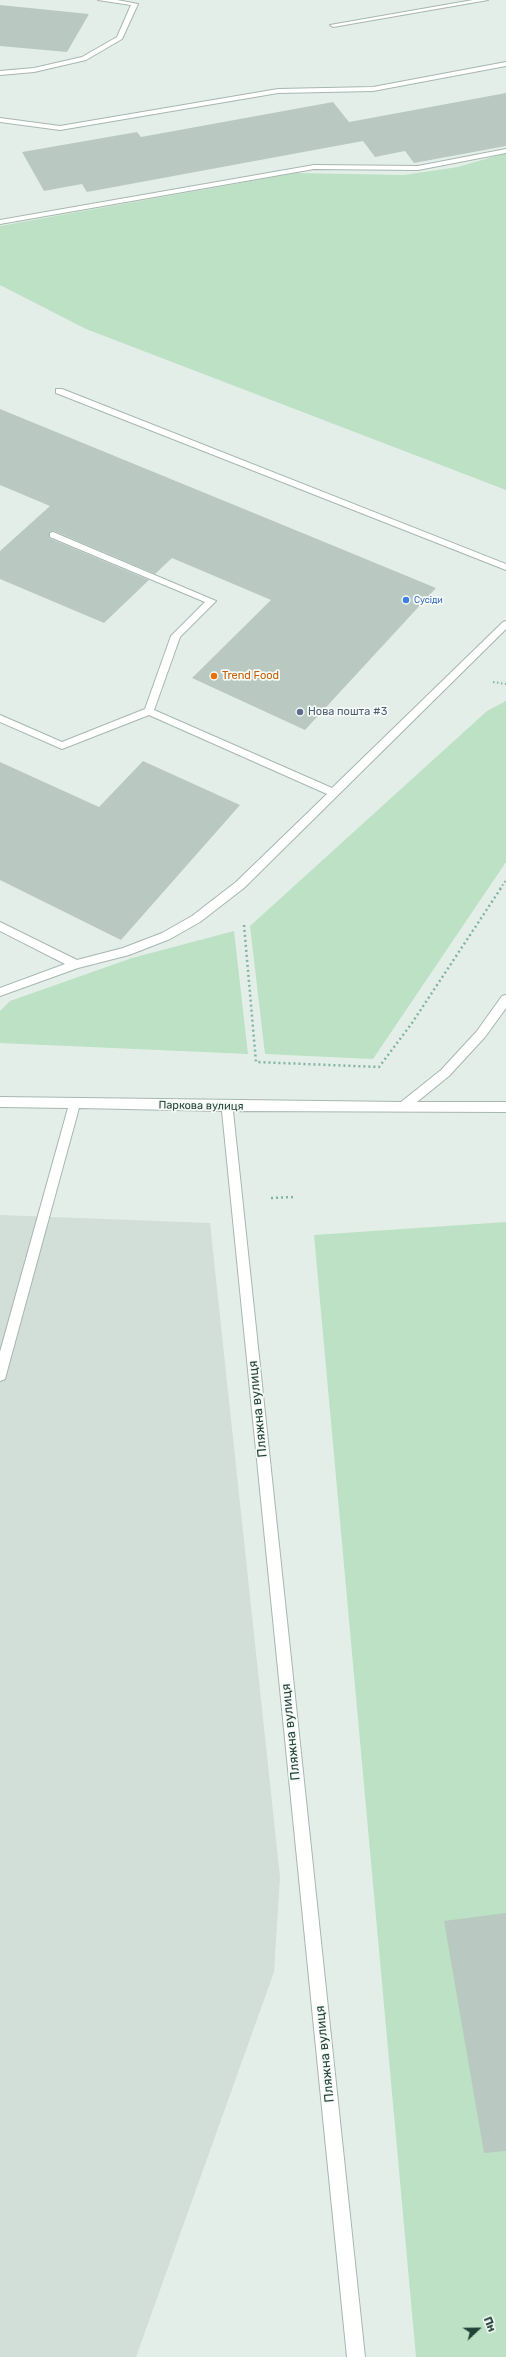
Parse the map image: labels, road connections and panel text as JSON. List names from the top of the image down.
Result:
{
  "streets": {
    "street": ["Паркова вулиця", "Пляжна вулиця"]
  },
  "crossings": [
    ["Паркова вулиця", "Пляжна вулиця"]
  ],
  "places": ["Сусіди", "Trend Food", "Нова пошта #3"],
  "north": "right"
}
